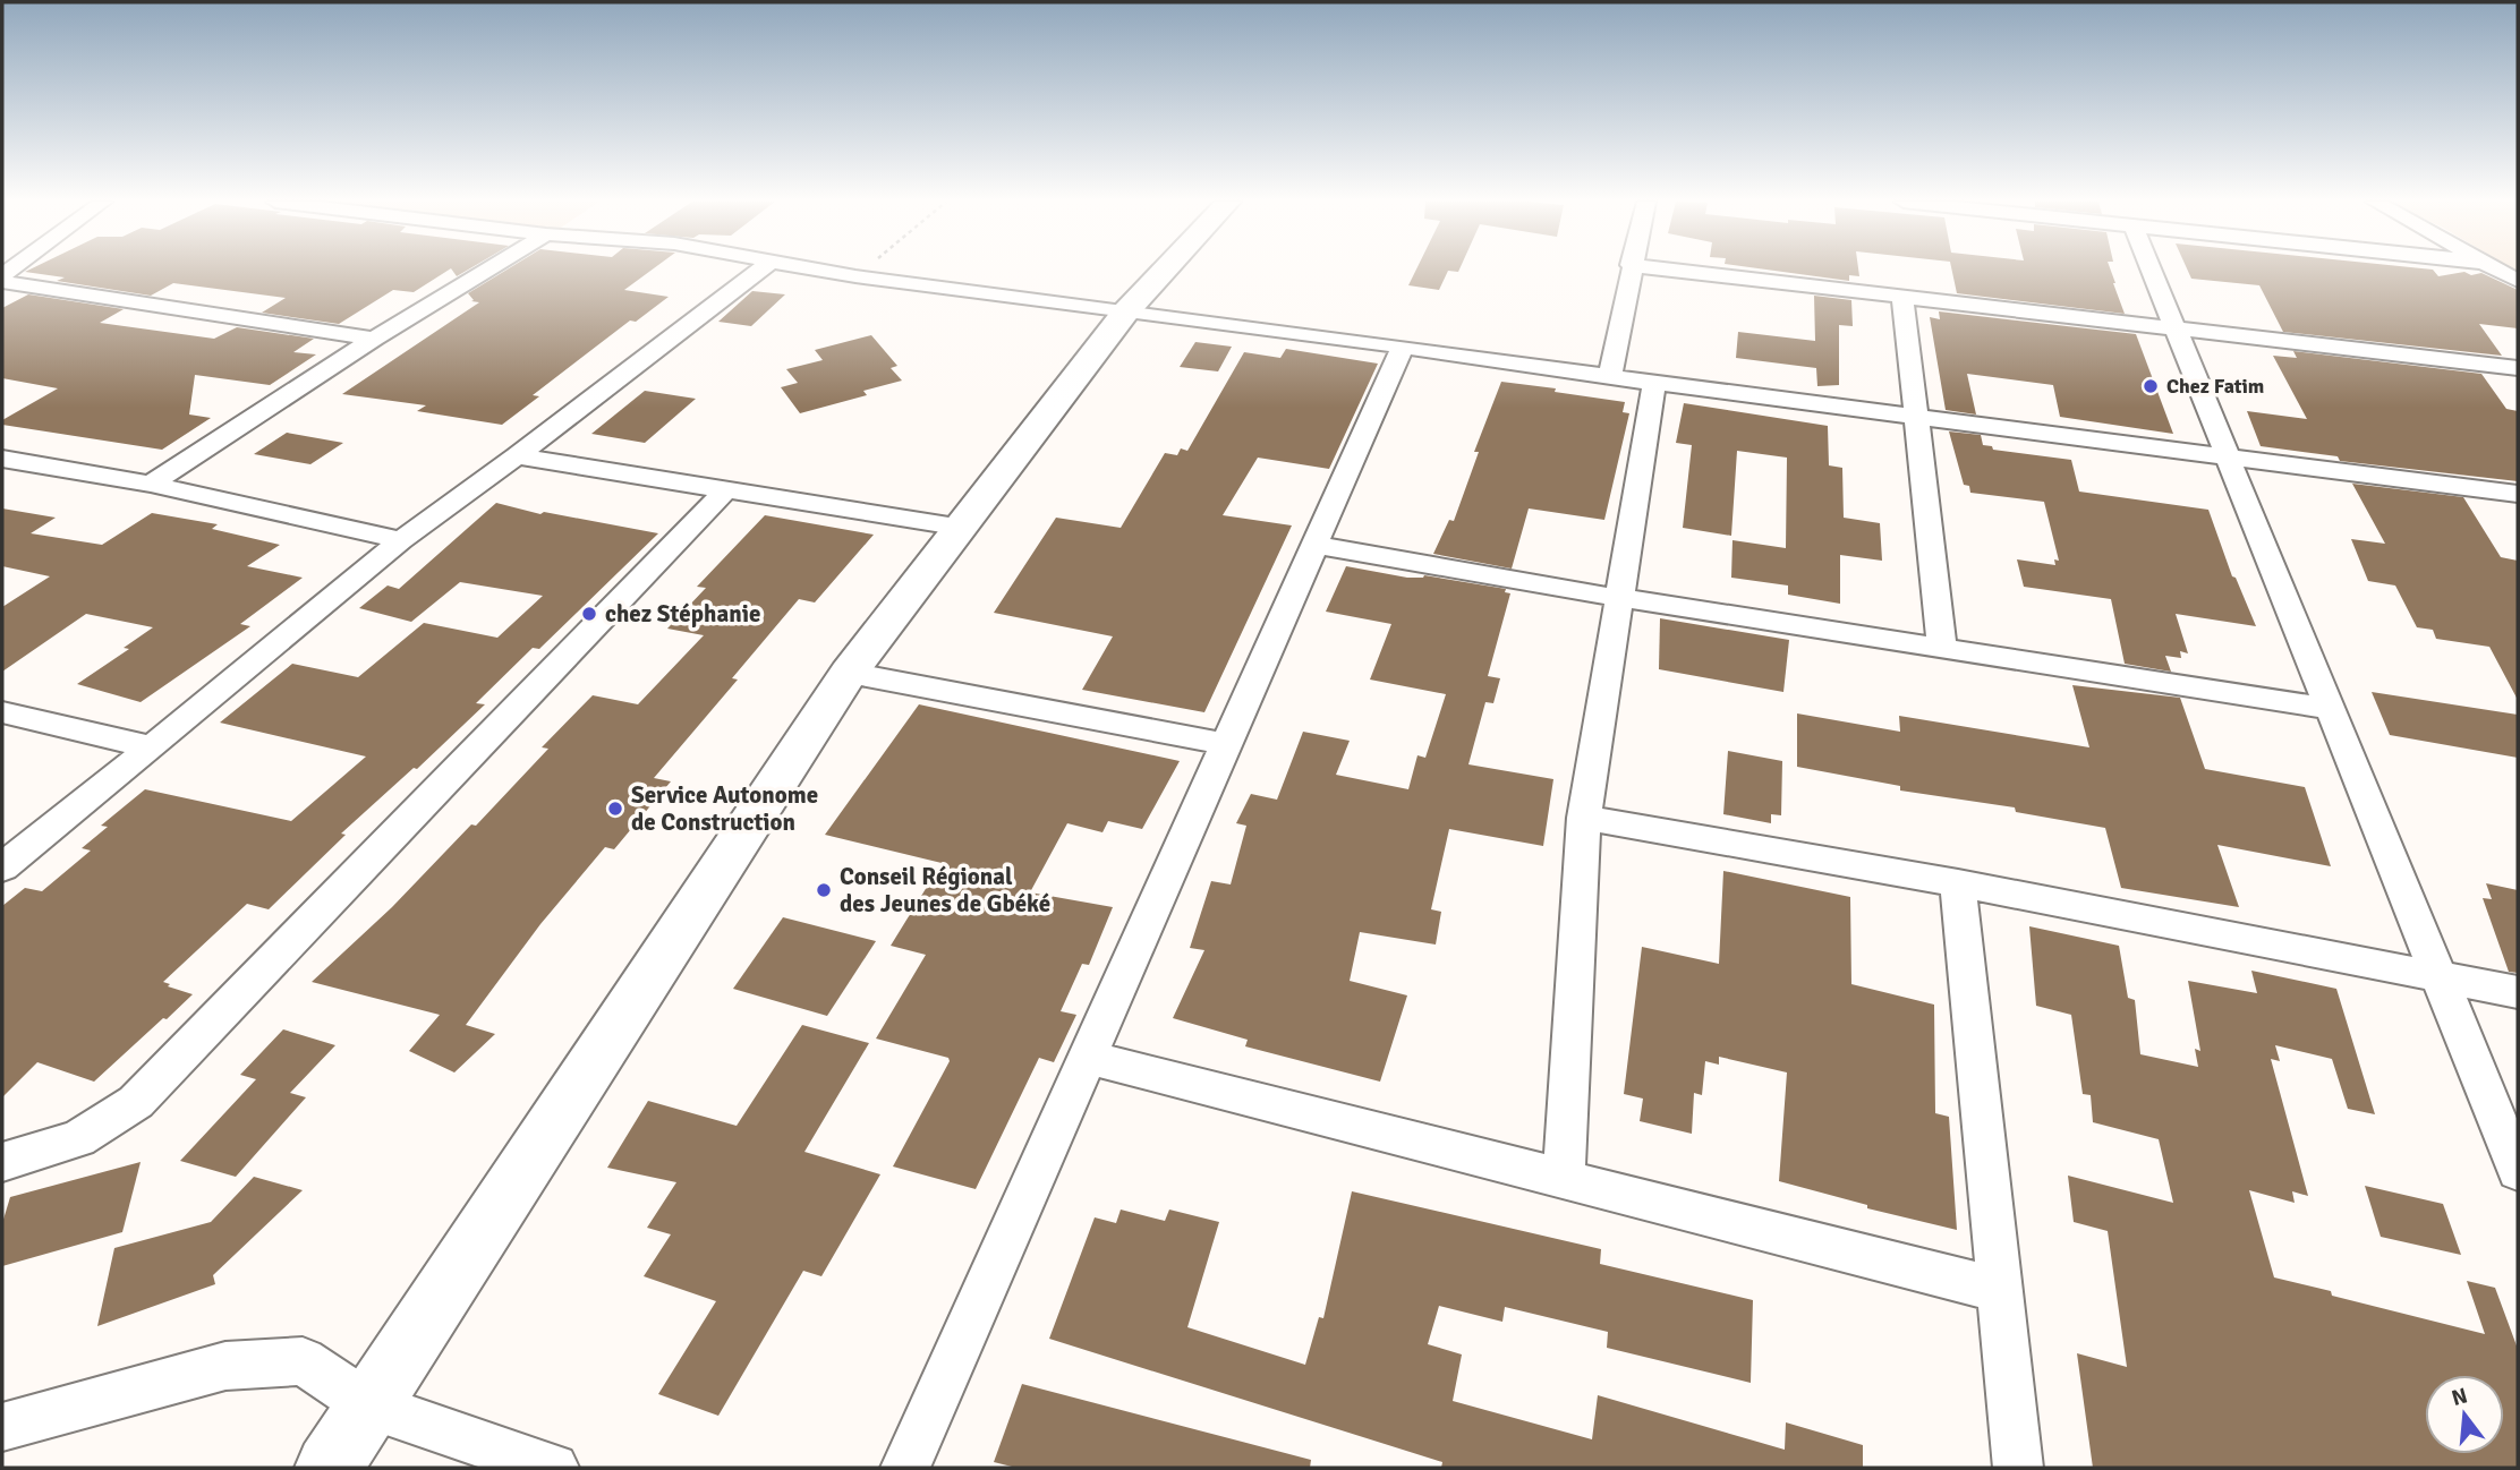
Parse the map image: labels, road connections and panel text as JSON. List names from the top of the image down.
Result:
{
  "places": [
    "Chez Fatim",
    "chez Stéphanie",
    "Service Autonome de Construction",
    "Conseil Régional des Jeunes de Gbéké"
  ],
  "north": "top"
}
